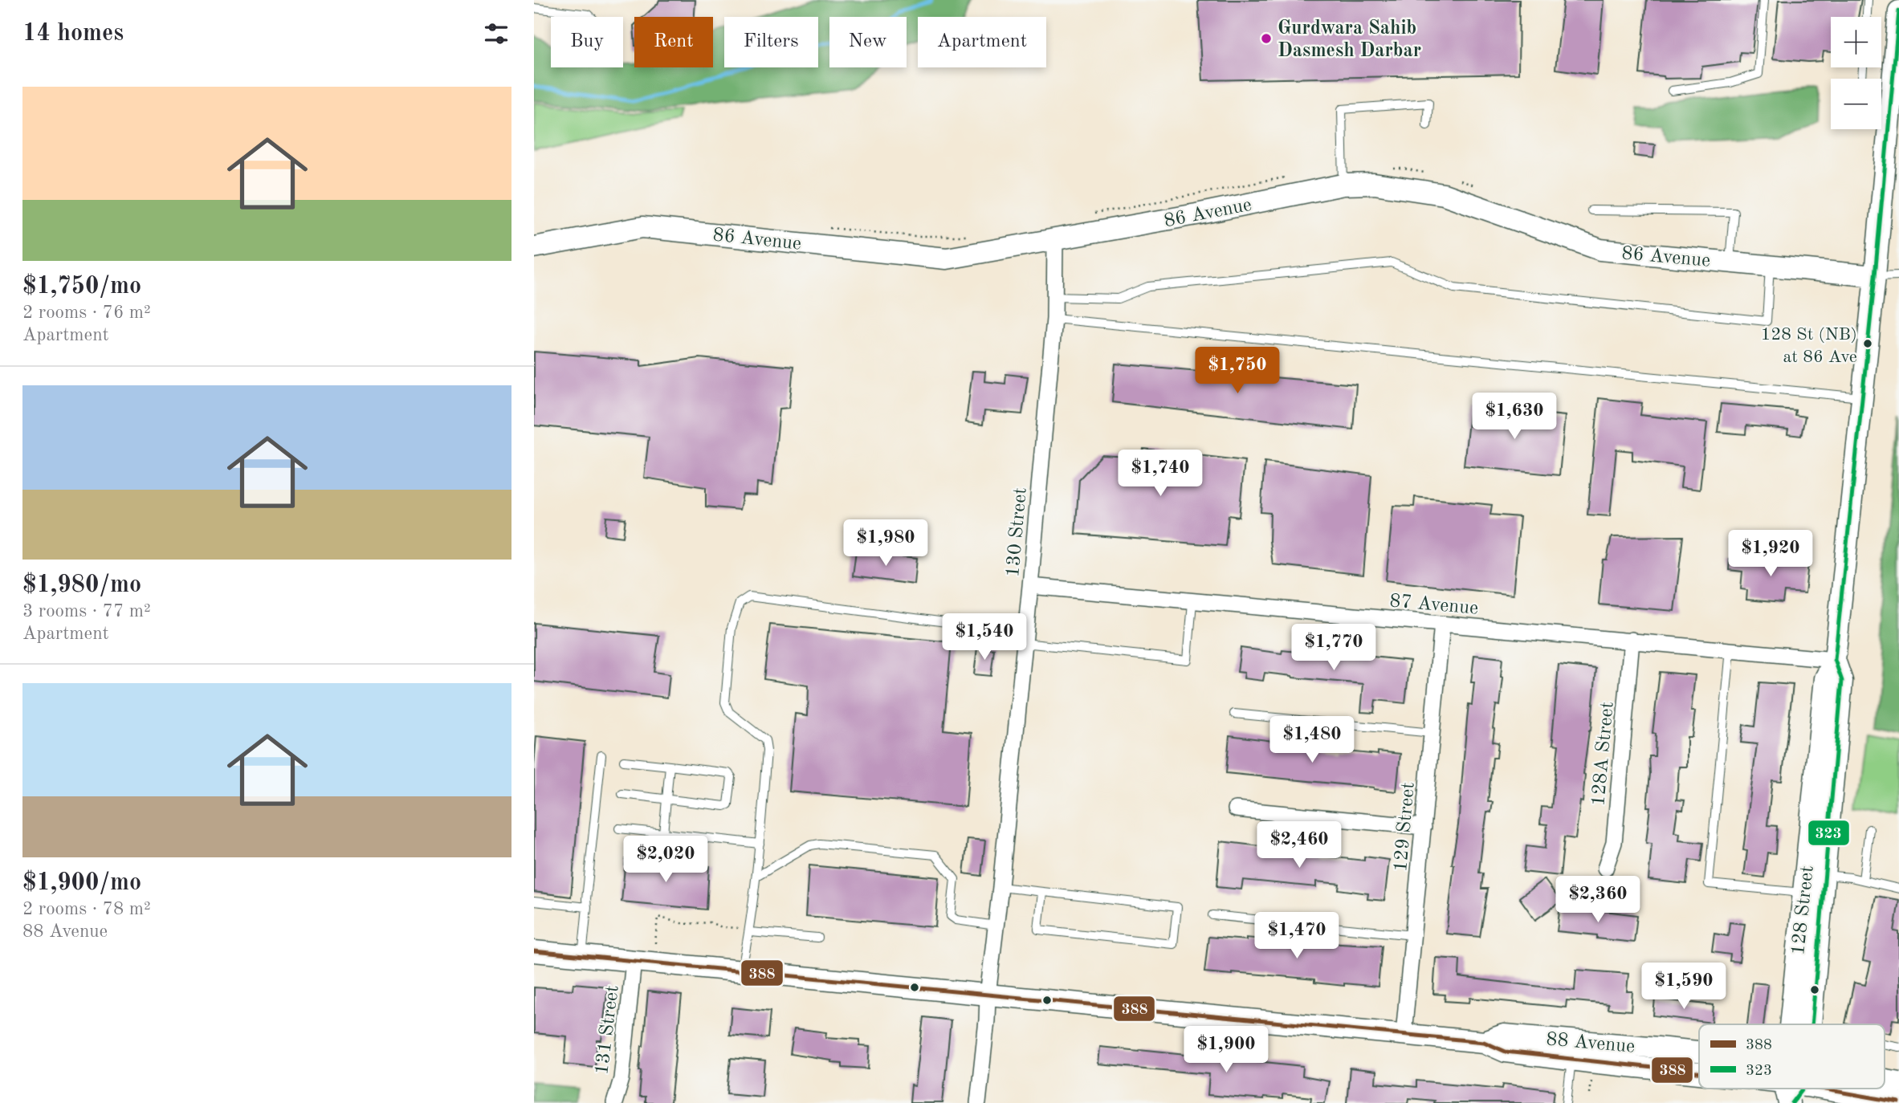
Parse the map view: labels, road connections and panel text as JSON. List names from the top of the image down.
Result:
{
  "streets": {
    "main road": ["86 Avenue", "128 Street", "88 Avenue"],
    "street": [
      "130 Street",
      "87 Avenue",
      "128A Street",
      "129 Street",
      "131 Street"
    ]
  },
  "crossings": [
    ["86 Avenue", "130 Street"],
    ["86 Avenue", "128 Street"],
    ["130 Street", "87 Avenue"],
    ["130 Street", "88 Avenue"],
    ["87 Avenue", "128A Street"],
    ["87 Avenue", "129 Street"],
    ["87 Avenue", "128 Street"],
    ["129 Street", "88 Avenue"],
    ["131 Street", "88 Avenue"]
  ],
  "places": ["Gurdwara Sahib Dasmesh Darbar", "128 St (NB) at 86 Ave"],
  "lines": ["transit line 323", "transit line 388"],
  "legend": ["388", "323"],
  "page": {
    "heading": "14 homes",
    "map_buttons": ["+", "−"],
    "chip": [
      "Buy",
      "Rent",
      "Filters",
      "New",
      "Apartment"
    ],
    "list": [
      {
        "name": "$1,750/mo",
        "note": "2 rooms · 76 m² · Apartment"
      },
      {
        "name": "$1,980/mo",
        "note": "3 rooms · 77 m² · Apartment"
      },
      {
        "name": "$1,900/mo",
        "note": "2 rooms · 78 m² · 88 Avenue"
      }
    ],
    "price": [
      "$1,750",
      "$1,630",
      "$1,740",
      "$1,980",
      "$1,920",
      "$1,540",
      "$1,770",
      "$1,480",
      "$2,460",
      "$2,020",
      "$2,360",
      "$1,470",
      "$1,590",
      "$1,900"
    ]
  }
}
